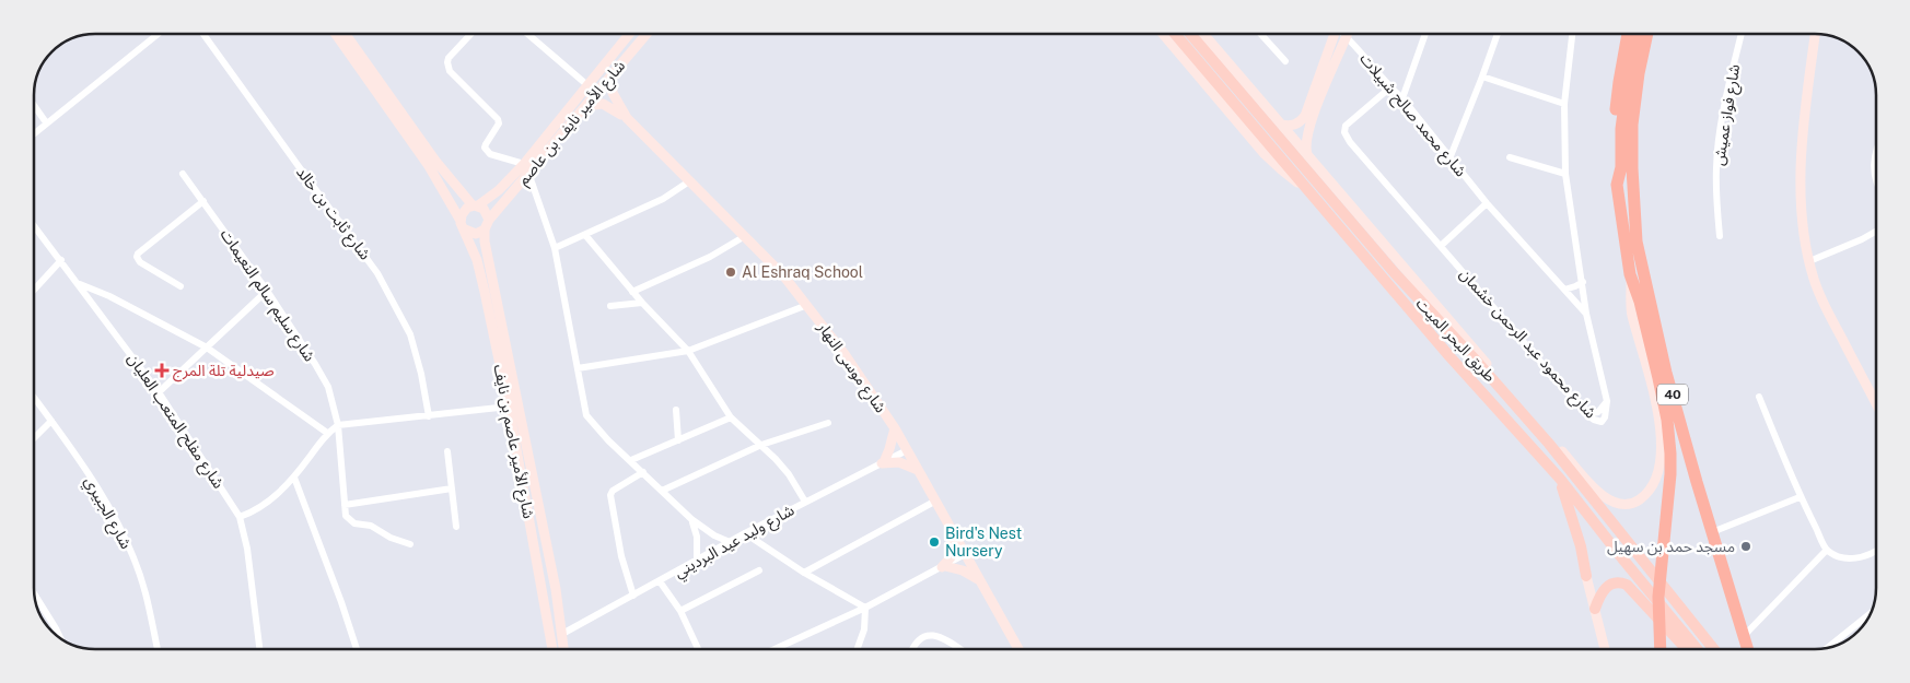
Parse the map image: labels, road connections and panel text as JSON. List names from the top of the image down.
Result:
{
  "streets": {
    "highway": ["40"],
    "main road": ["طريق البحر الميت"],
    "street": [
      "شارع محمد صالح شبيلات",
      "شارع فواز عميش",
      "شارع الأمير نايف بن عاصم",
      "شارع ثابت بن خالد",
      "شارع سليم سالم النعيمات",
      "شارع محمود عبد الرحمن خشمان",
      "شارع موسى النهار",
      "شارع مفلح المتعب العليان",
      "شارع الأمير عاصم بن نايف",
      "شارع الجبيري",
      "شارع وليد عيد البرديني"
    ]
  },
  "crossings": [
    ["شارع محمد صالح شبيلات", "شارع محمود عبد الرحمن خشمان"],
    ["شارع الأمير نايف بن عاصم", "شارع موسى النهار"],
    ["شارع الأمير نايف بن عاصم", "شارع الأمير عاصم بن نايف"],
    ["شارع موسى النهار", "شارع وليد عيد البرديني"],
    ["شارع الأمير عاصم بن نايف", "شارع وليد عيد البرديني"]
  ],
  "places": {
    "other": ["Al Eshraq School", "Bird's Nest Nursery", "مسجد حمد بن سهيل"],
    "health": ["صيدلية تلة المرج"]
  }
}
